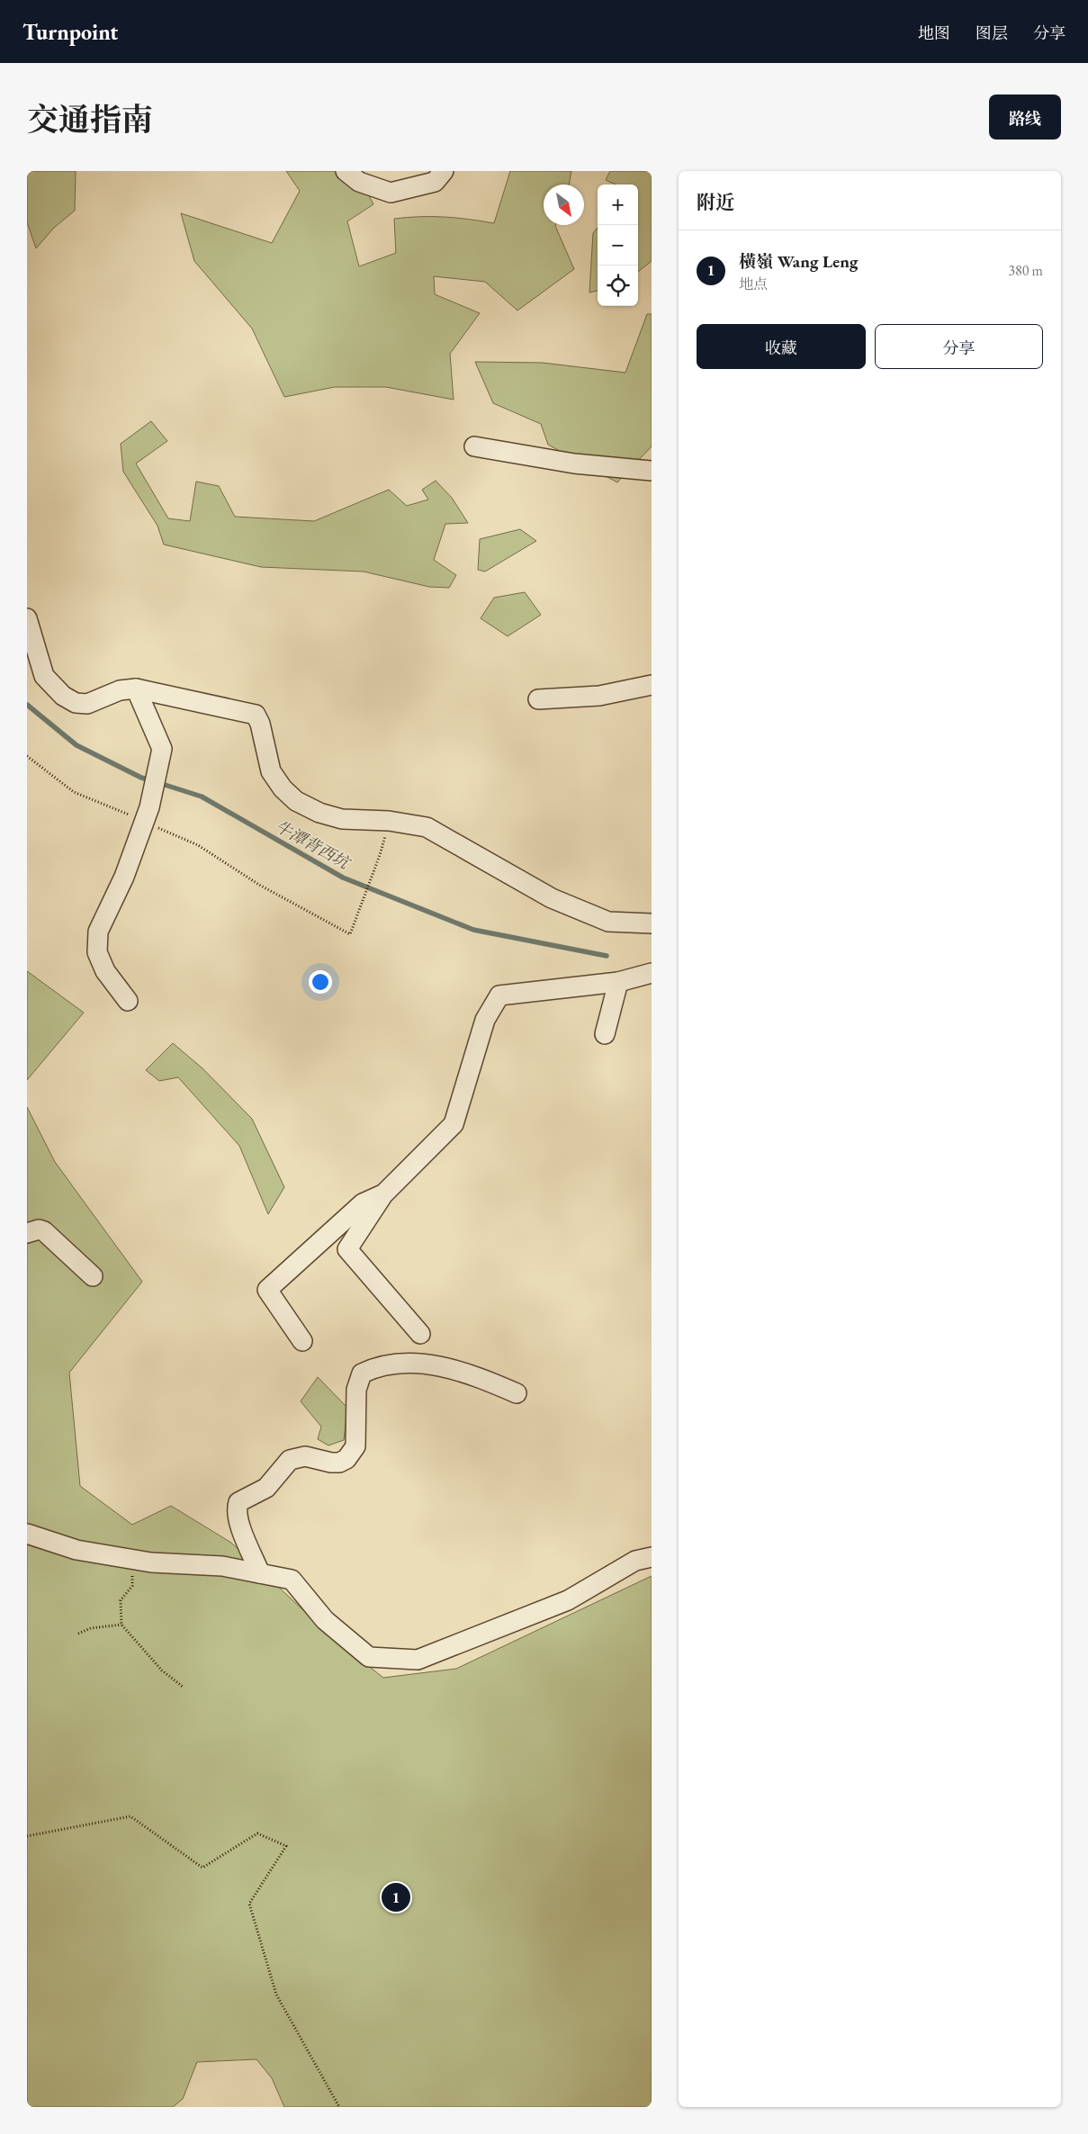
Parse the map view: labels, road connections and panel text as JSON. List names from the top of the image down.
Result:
{
  "water": ["牛潭背西坑"],
  "north": "bottom right",
  "page": {
    "header": "Turnpoint",
    "nav": ["地图", "图层", "分享"],
    "title": "交通指南",
    "buttons": [
      "路线",
      ["收藏", "分享"]
    ],
    "heading": "附近",
    "map_buttons": ["+", "−"],
    "list": [
      {
        "mark": "1",
        "name": "橫嶺 Wang Leng",
        "note": "地点",
        "value": "380 m"
      }
    ],
    "pins": "1"
  }
}
